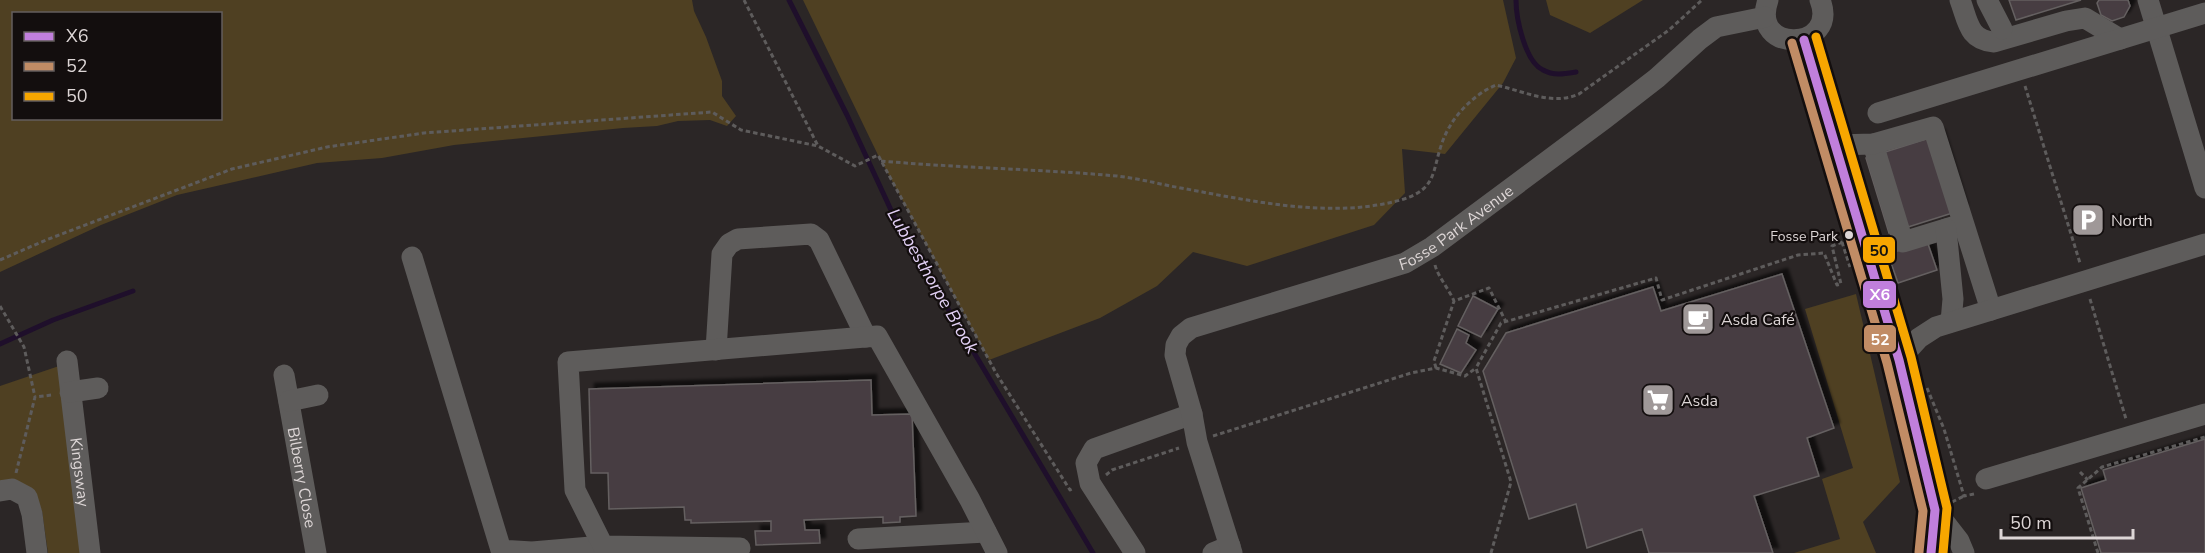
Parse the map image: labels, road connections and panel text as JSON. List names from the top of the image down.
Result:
{
  "streets": {
    "street": ["Fosse Park Avenue", "Kingsway", "Bilberry Close"]
  },
  "water": ["Lubbesthorpe Brook"],
  "places": {
    "parking": ["North"],
    "other": ["Fosse Park"],
    "cafe": ["Asda Café"],
    "supermarket": ["Asda"]
  },
  "lines": ["transit line 50", "transit line X6", "transit line 52"],
  "legend": ["X6", "52", "50"],
  "scale_bar": "50 m"
}
